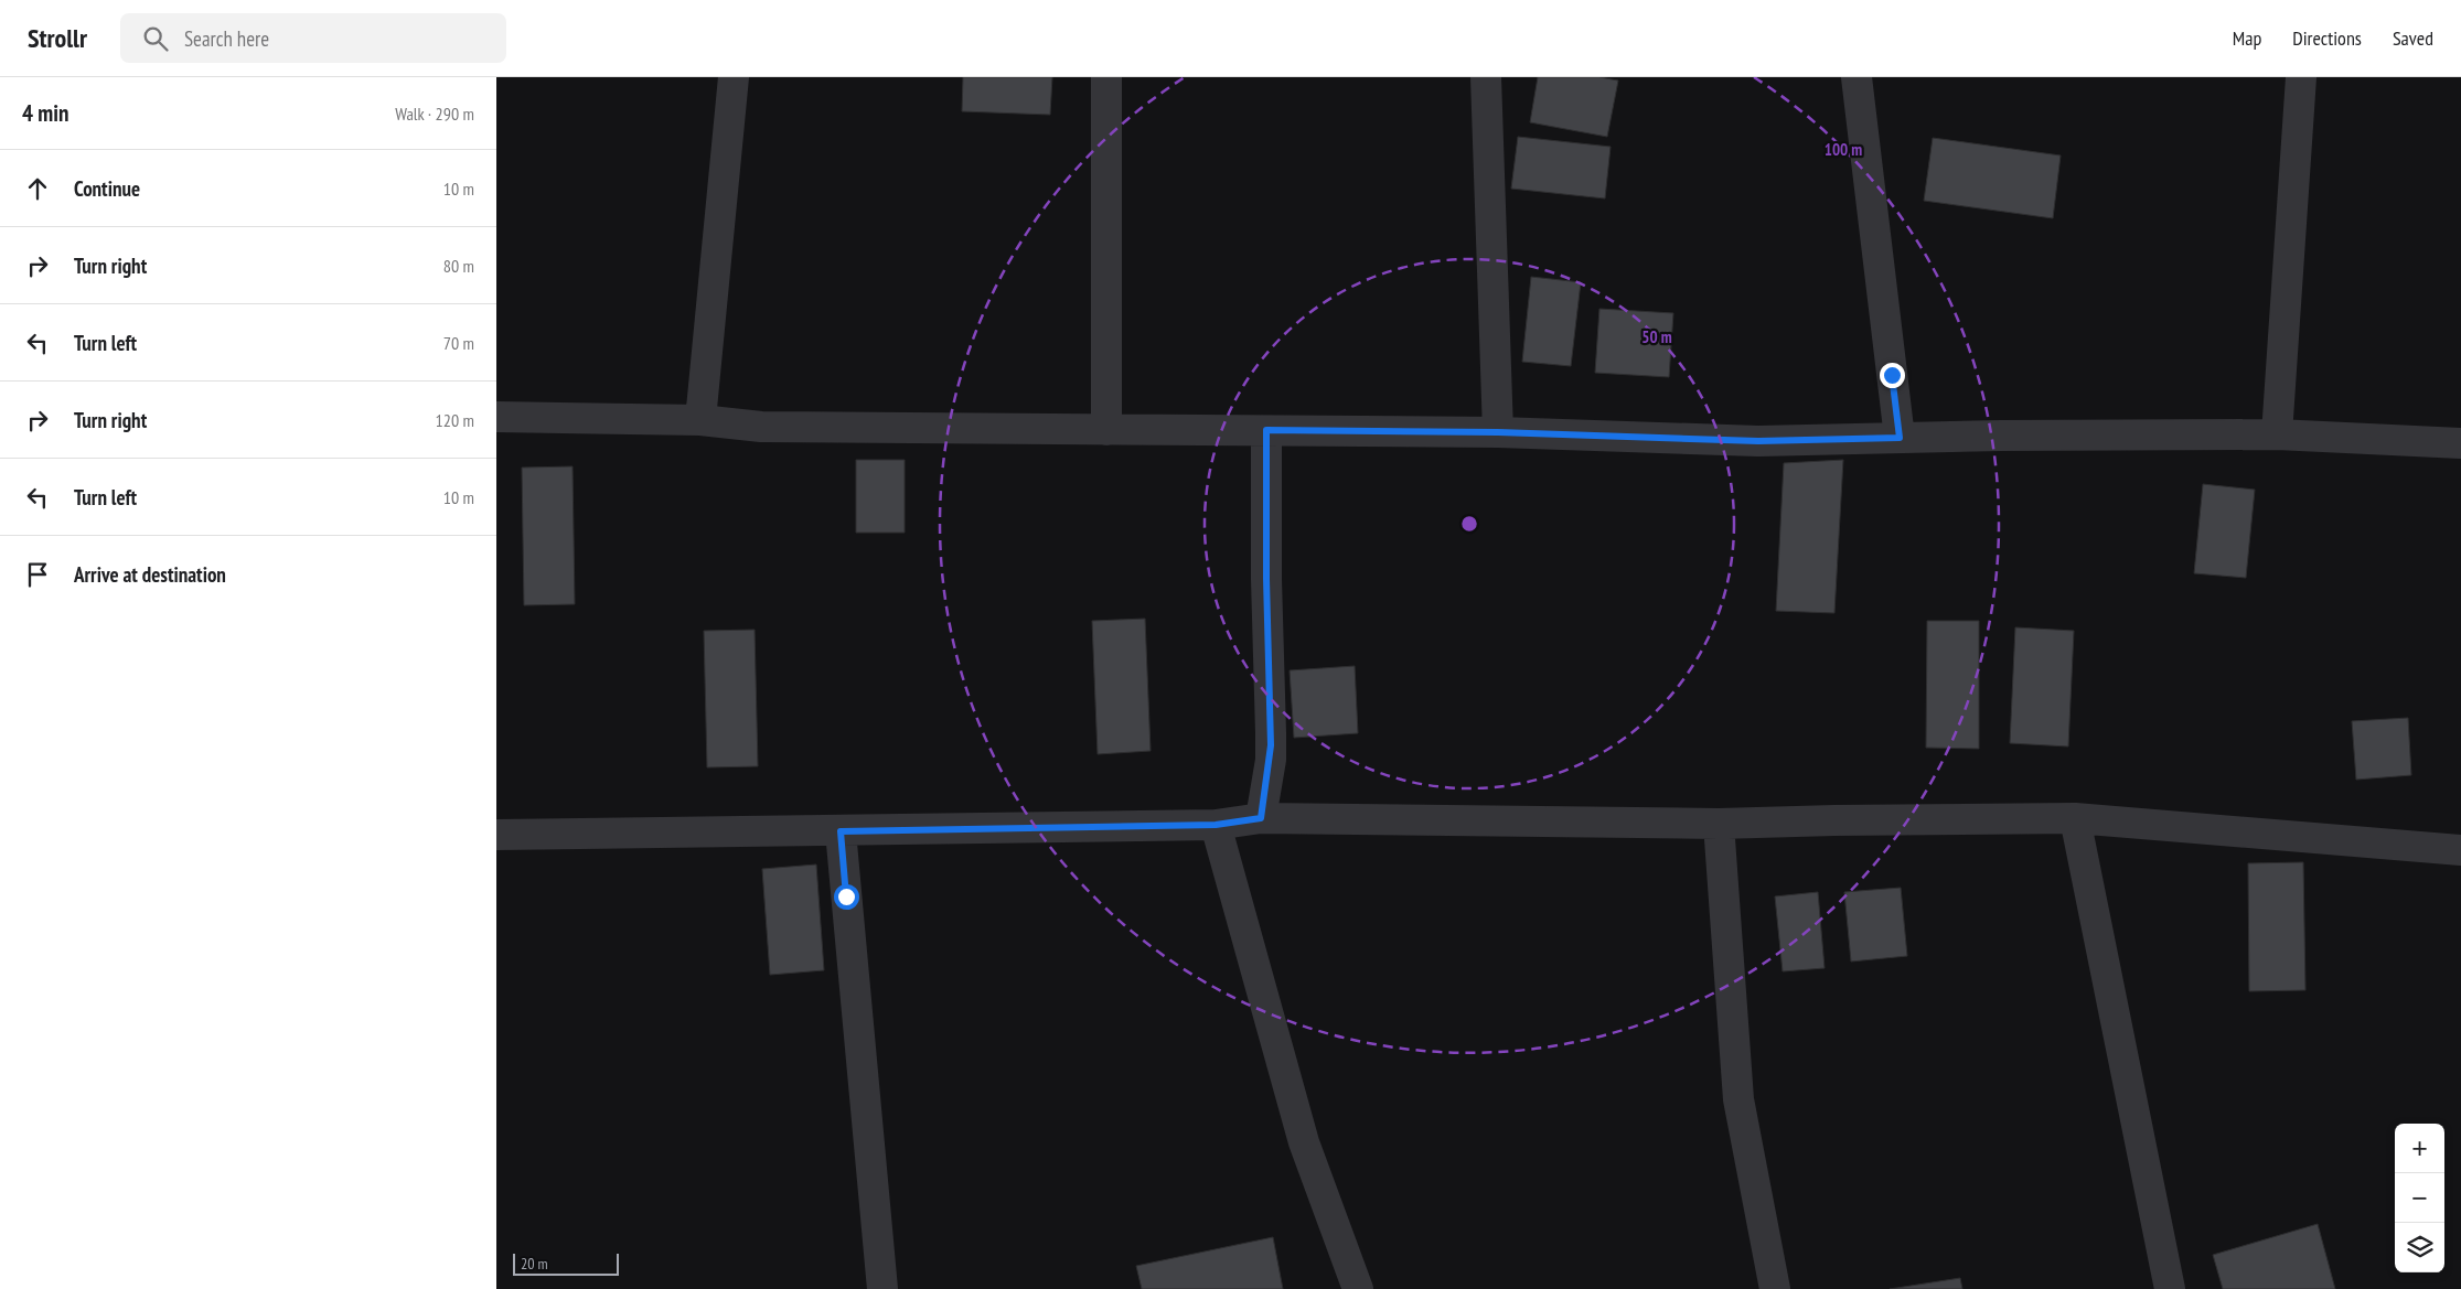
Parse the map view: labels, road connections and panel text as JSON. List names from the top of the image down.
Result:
{
  "scale_bar": "20 m",
  "page": {
    "header": "Strollr",
    "search": "Search here",
    "nav": ["Map", "Directions", "Saved"],
    "heading": ["4 min", "Walk · 290 m"],
    "list": [
      ["Continue", "10 m"],
      ["Turn right", "80 m"],
      ["Turn left", "70 m"],
      ["Turn right", "120 m"],
      ["Turn left", "10 m"],
      "Arrive at destination"
    ],
    "map_buttons": ["+", "−"],
    "scale": "20 m"
  },
  "rings": ["100 m", "50 m"]
}
